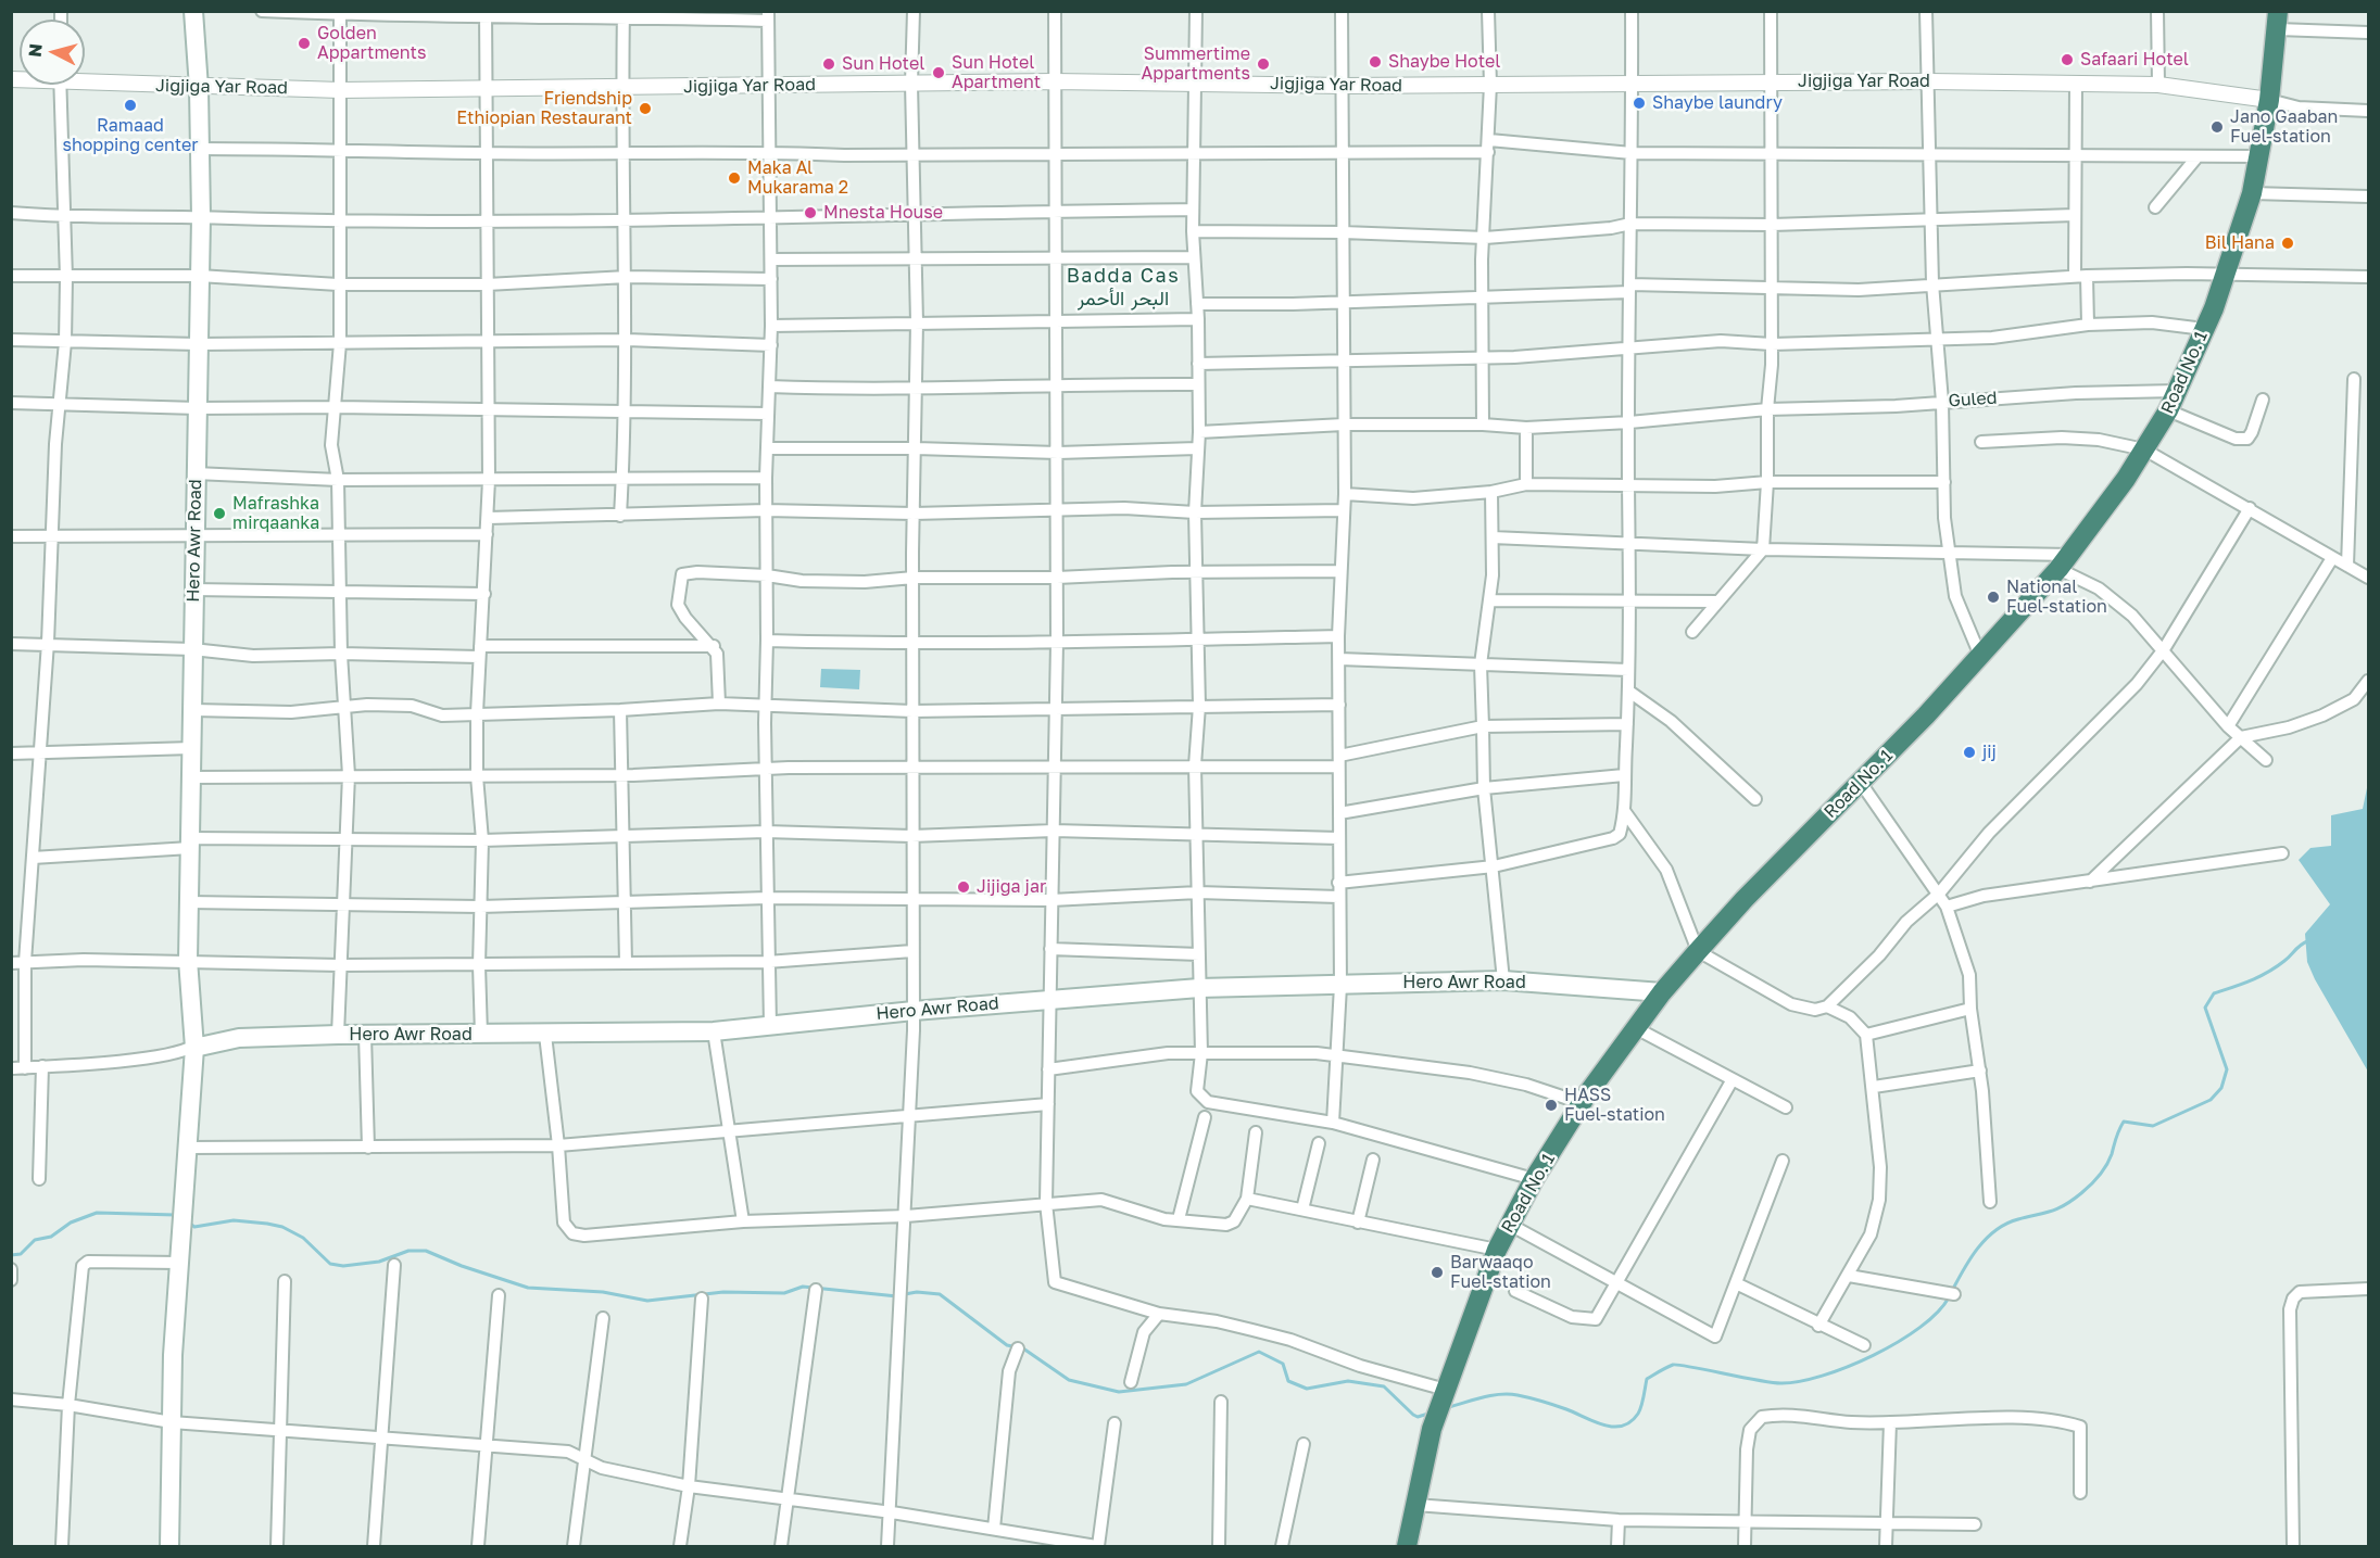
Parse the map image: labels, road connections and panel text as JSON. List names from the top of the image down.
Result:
{
  "streets": {
    "highway": ["Road No. 1"],
    "main road": ["Hero Awr Road"],
    "street": ["Jigjiga Yar Road", "Guled"]
  },
  "crossings": [
    ["Jigjiga Yar Road", "Road No. 1"],
    ["Jigjiga Yar Road", "Hero Awr Road"],
    ["Road No. 1", "Guled"],
    ["Road No. 1", "Hero Awr Road"]
  ],
  "districts": ["Badda Cas البحر الأحمر"],
  "places": [
    "Golden Appartments",
    "Safaari Hotel",
    "Shaybe Hotel",
    "Sun Hotel",
    "Summertime Appartments",
    "Sun Hotel Apartment",
    "Shaybe laundry",
    "Ramaad shopping center",
    "Friendship Ethiopian Restaurant",
    "Jano Gaaban Fuel-station",
    "Maka Al Mukarama 2",
    "Mnesta House",
    "Bil Hana",
    "Mafrashka mirqaanka",
    "National Fuel-station",
    "jij",
    "Jijiga jar",
    "HASS Fuel-station",
    "Barwaaqo Fuel-station"
  ],
  "north": "left"
}
